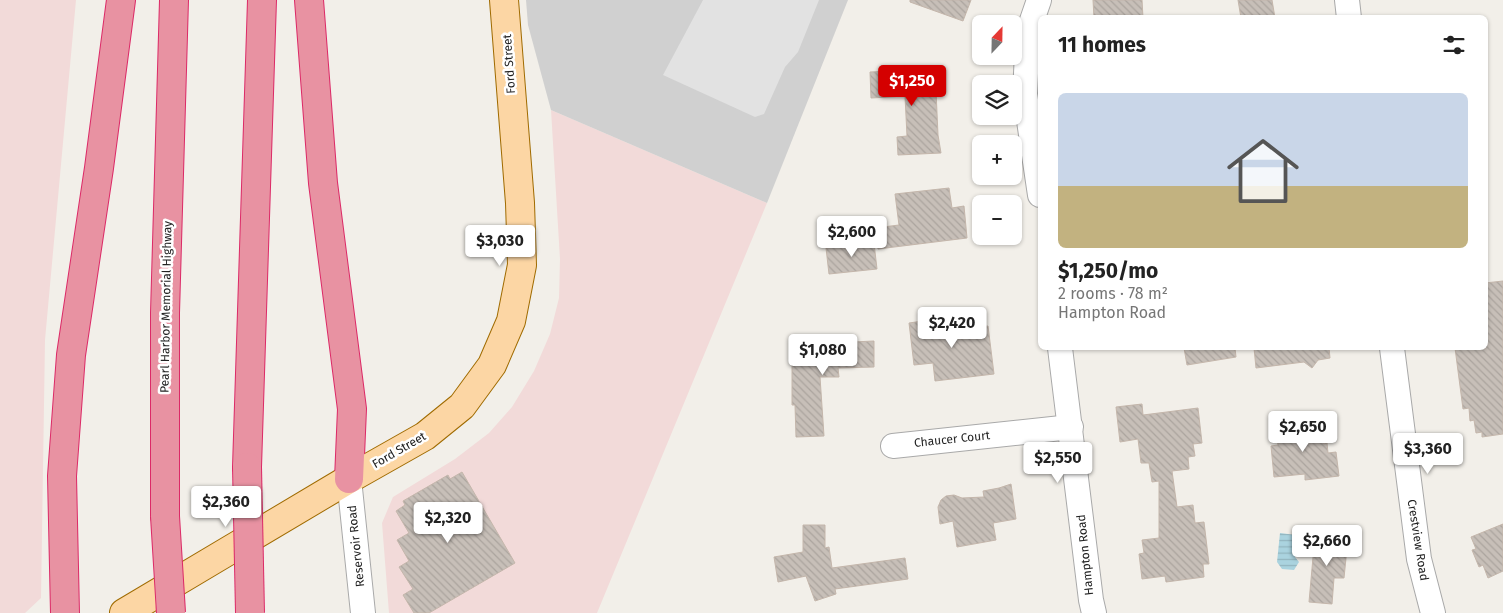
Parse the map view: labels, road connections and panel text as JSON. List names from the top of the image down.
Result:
{
  "streets": {
    "highway": ["Pearl Harbor Memorial Highway"],
    "main road": ["Ford Street"],
    "street": [
      "Chaucer Court",
      "Crestview Road",
      "Reservoir Road",
      "Hampton Road"
    ]
  },
  "crossings": [
    ["Ford Street", "Reservoir Road"],
    ["Chaucer Court", "Hampton Road"]
  ],
  "north": "top",
  "page": {
    "map_buttons": ["+", "−"],
    "heading": "11 homes",
    "price": [
      "$1,250",
      "$2,600",
      "$3,030",
      "$2,420",
      "$1,080",
      "$2,650",
      "$3,360",
      "$2,550",
      "$2,360",
      "$2,320",
      "$2,660"
    ],
    "list": [
      {
        "name": "$1,250/mo",
        "note": "2 rooms · 78 m² · Hampton Road"
      }
    ]
  }
}
